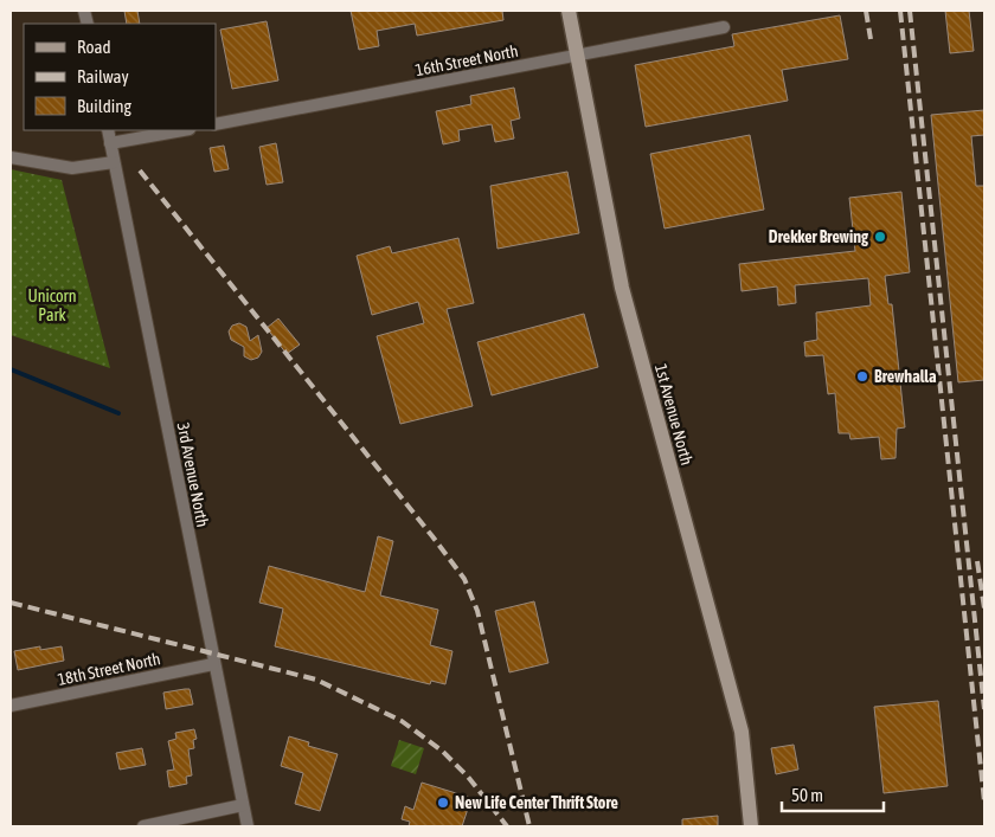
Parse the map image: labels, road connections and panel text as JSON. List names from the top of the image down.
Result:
{
  "streets": {
    "street": [
      "16th Street North",
      "1st Avenue North",
      "3rd Avenue North",
      "18th Street North"
    ]
  },
  "crossings": [
    ["16th Street North", "1st Avenue North"],
    ["3rd Avenue North", "18th Street North"]
  ],
  "parks": ["Unicorn Park"],
  "places": ["Drekker Brewing", "Brewhalla", "New Life Center Thrift Store"],
  "legend": ["Road", "Railway", "Building"],
  "scale_bar": "50 m"
}
